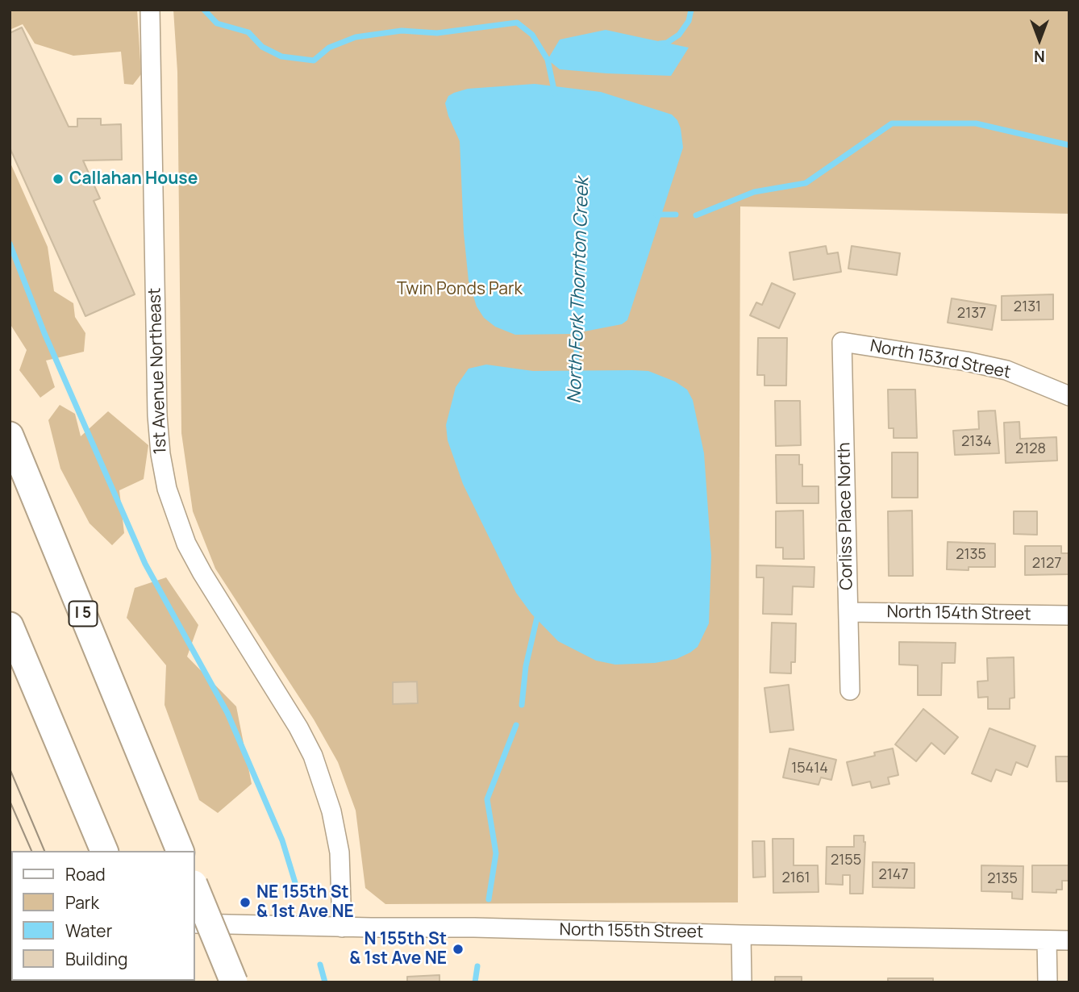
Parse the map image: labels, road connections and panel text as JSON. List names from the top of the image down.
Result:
{
  "streets": {
    "highway": ["I 5"],
    "street": [
      "North 153rd Street",
      "1st Avenue Northeast",
      "Corliss Place North",
      "North 154th Street",
      "North 155th Street"
    ]
  },
  "crossings": [
    ["North 153rd Street", "Corliss Place North"],
    ["1st Avenue Northeast", "North 155th Street"],
    ["Corliss Place North", "North 154th Street"]
  ],
  "water": ["North Fork Thornton Creek"],
  "parks": ["Twin Ponds Park"],
  "places": ["Callahan House", "NE 155th St & 1st Ave NE", "N 155th St & 1st Ave NE"],
  "house_numbers": [
    "2131",
    "2137",
    "2134",
    "2128",
    "2135",
    "2127",
    "15414",
    "2155",
    "2147",
    "2161",
    "2135"
  ],
  "legend": [
    "Road",
    "Park",
    "Water",
    "Building"
  ],
  "north": "bottom"
}
